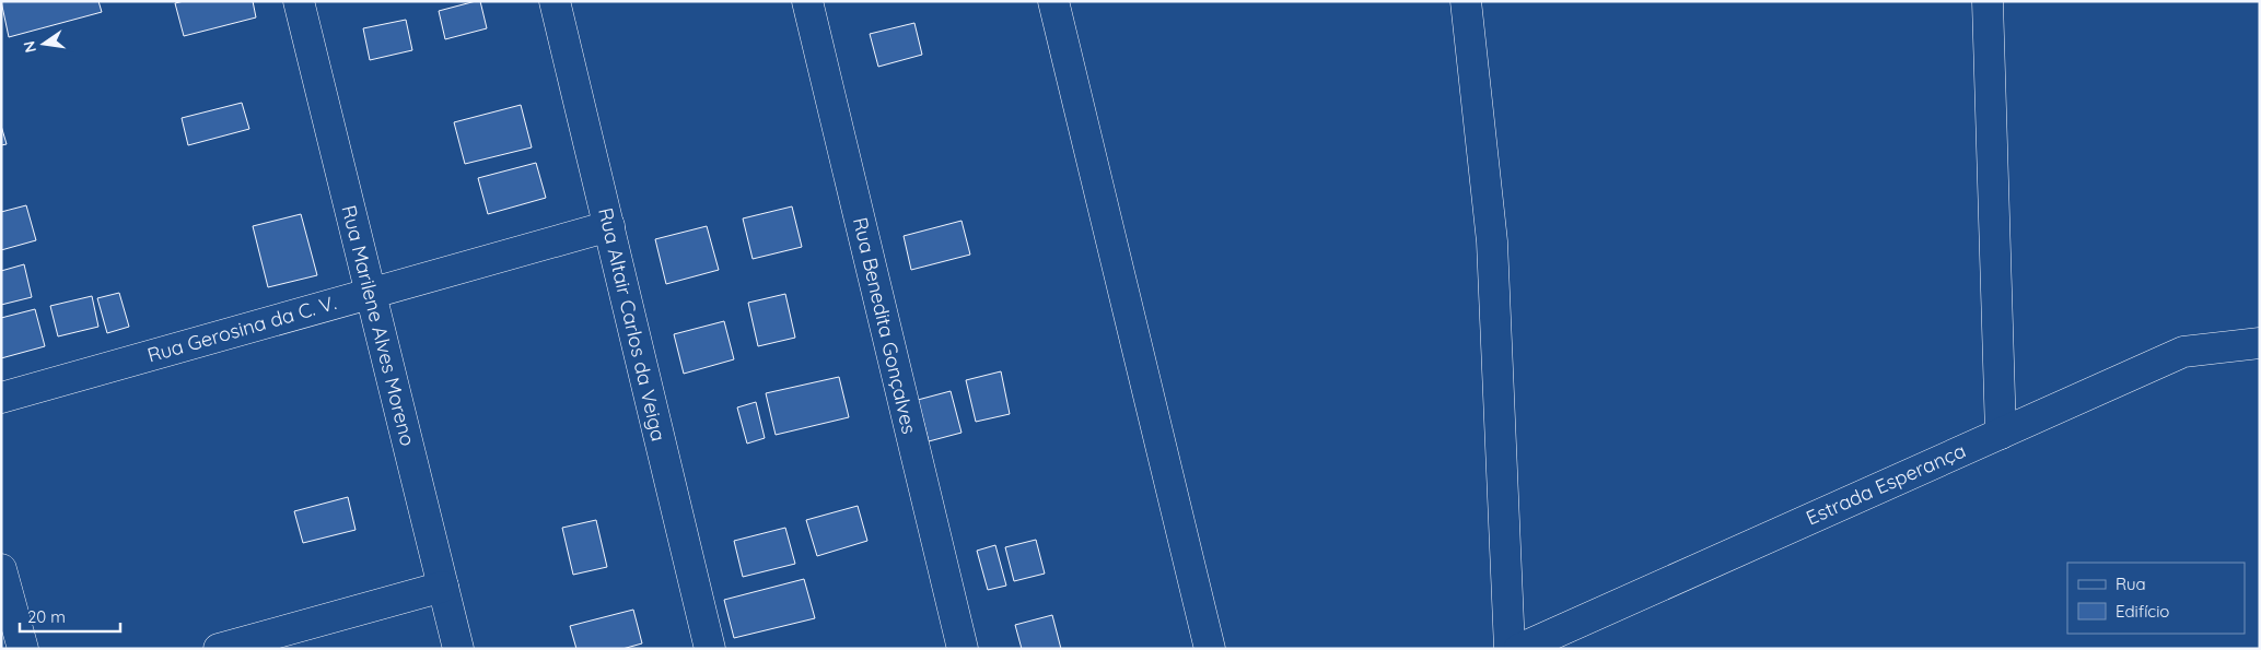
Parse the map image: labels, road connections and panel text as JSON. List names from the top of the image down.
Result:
{
  "streets": {
    "street": [
      "Rua Altair Carlos da Veiga",
      "Rua Marilene Alves Moreno",
      "Rua Benedita Gonçalves",
      "Rua Gerosina da C. V.",
      "Estrada Esperança"
    ]
  },
  "crossings": [
    ["Rua Altair Carlos da Veiga", "Rua Gerosina da C. V."],
    ["Rua Marilene Alves Moreno", "Rua Gerosina da C. V."]
  ],
  "legend": ["Rua", "Edifício"],
  "scale_bar": "20 m",
  "north": "left"
}
